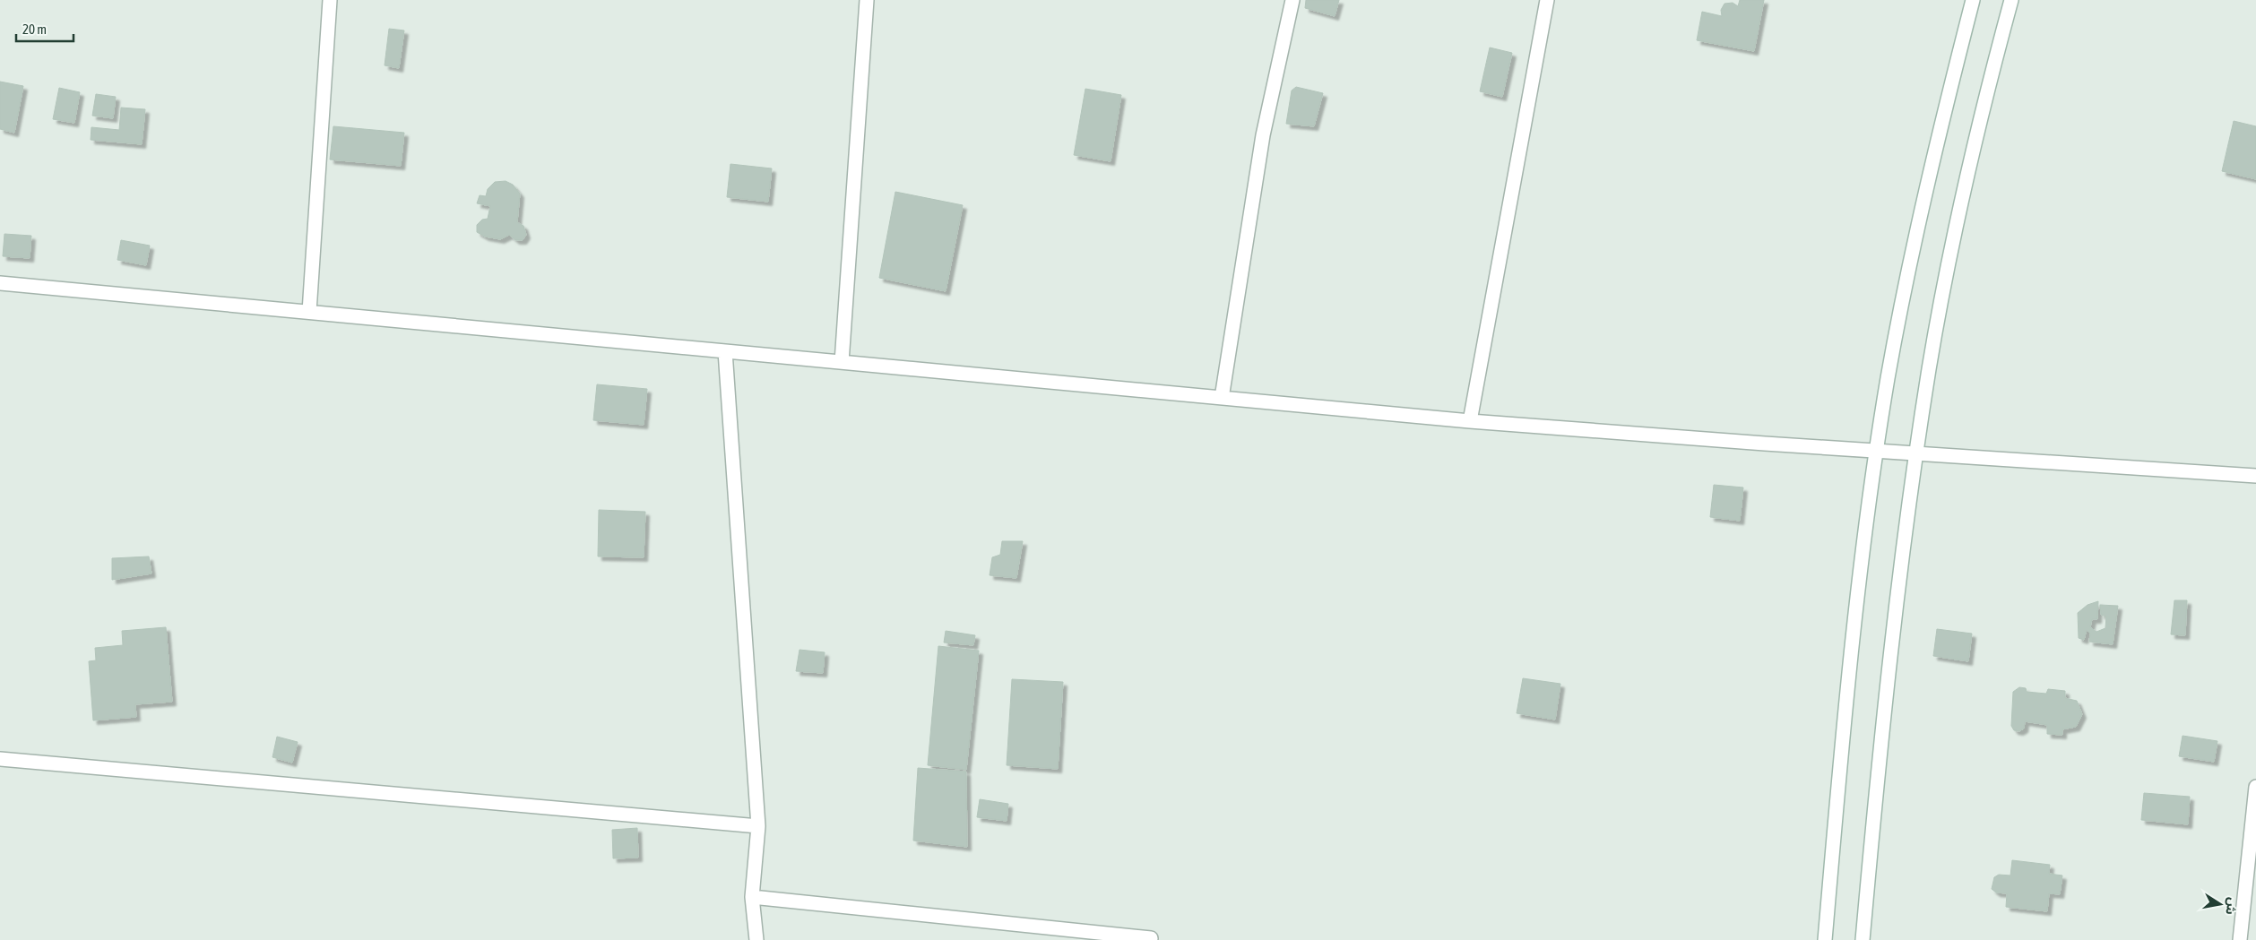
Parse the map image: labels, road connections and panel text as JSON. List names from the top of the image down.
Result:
{
  "scale_bar": "20 m",
  "north": "right"
}
